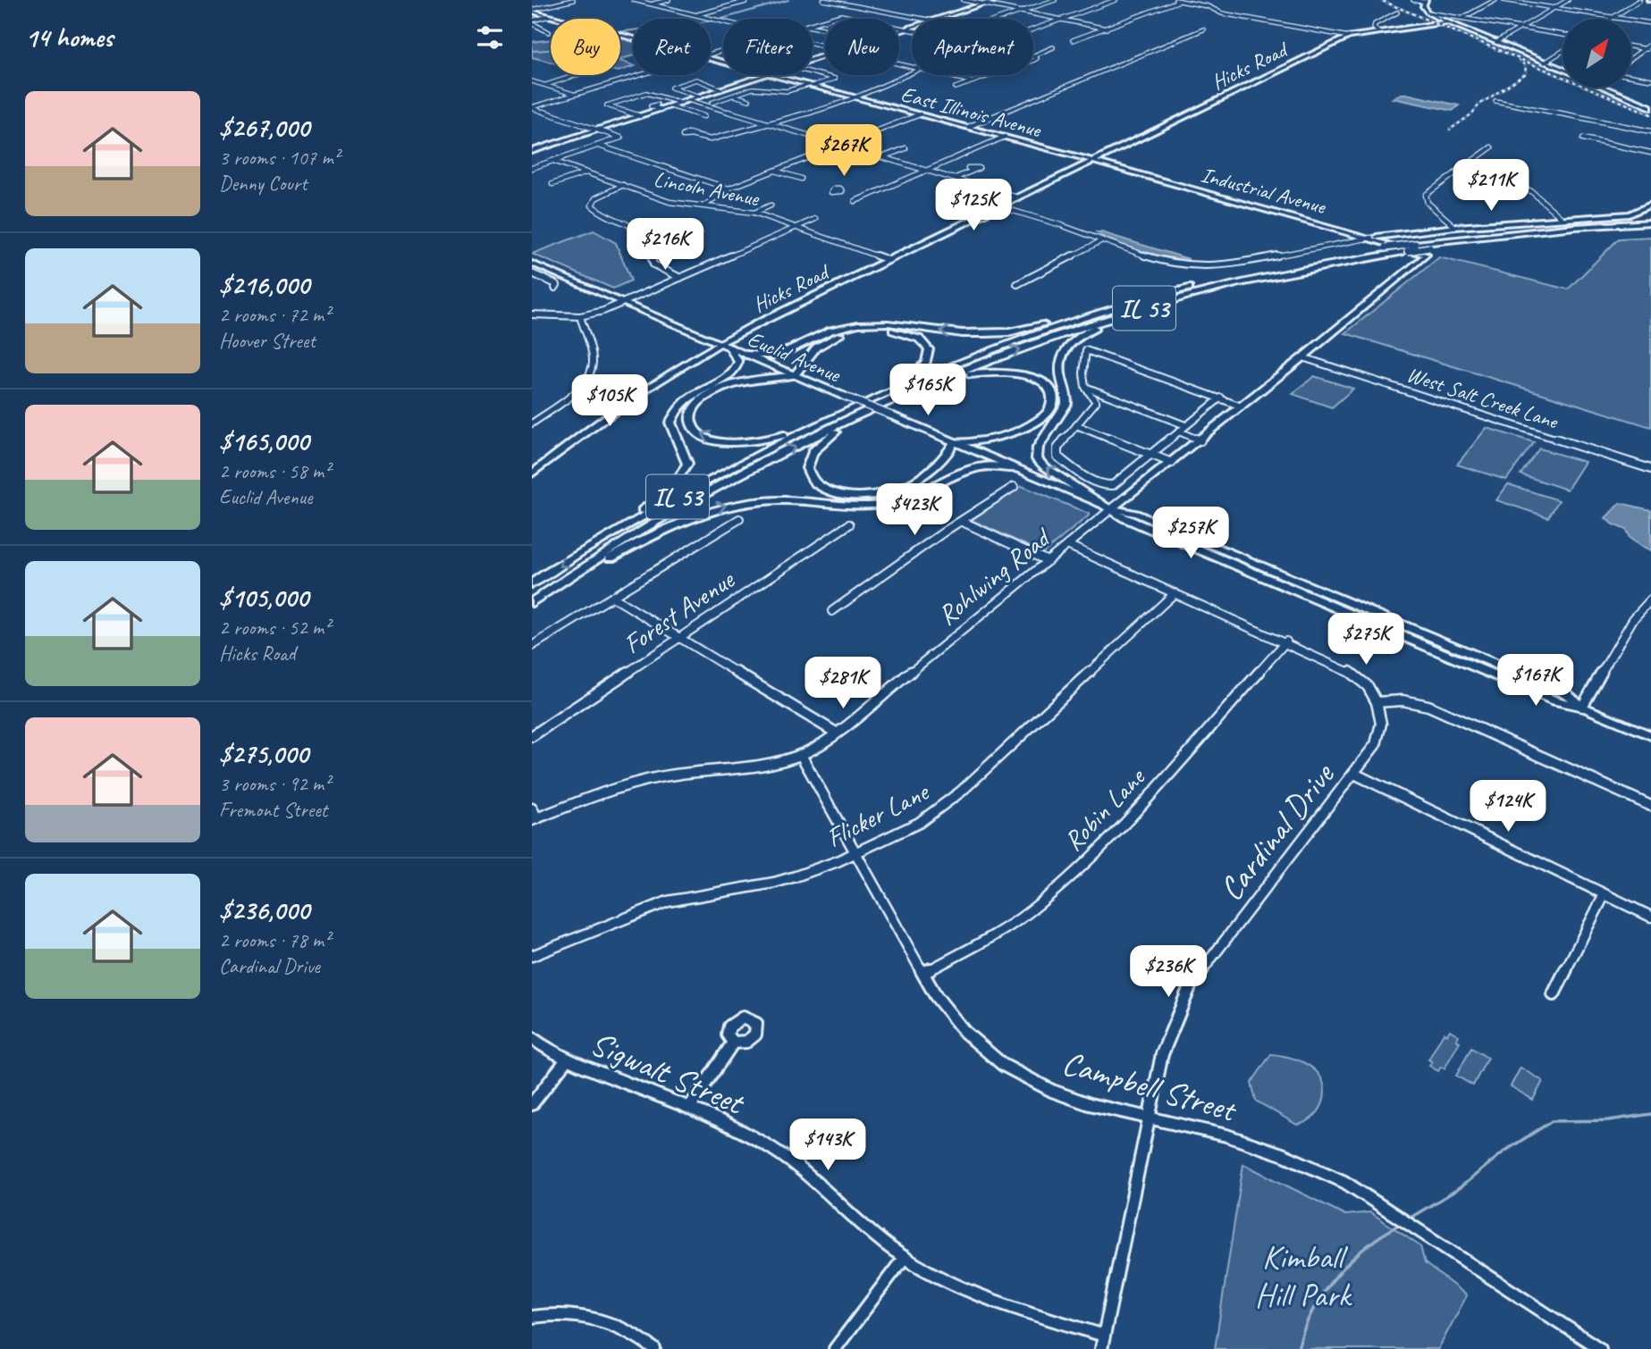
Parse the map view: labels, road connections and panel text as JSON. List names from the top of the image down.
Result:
{
  "streets": {
    "highway": ["IL 53"],
    "main road": [
      "Hicks Road",
      "East Illinois Avenue",
      "Industrial Avenue",
      "Euclid Avenue",
      "Rohlwing Road"
    ],
    "street": [
      "Lincoln Avenue",
      "West Salt Creek Lane",
      "Forest Avenue",
      "Robin Lane",
      "Flicker Lane",
      "Cardinal Drive",
      "Sigwalt Street",
      "Campbell Street"
    ]
  },
  "crossings": [
    ["Hicks Road", "East Illinois Avenue"],
    ["Hicks Road", "Lincoln Avenue"],
    ["Hicks Road", "Industrial Avenue"],
    ["Hicks Road", "Euclid Avenue"],
    ["East Illinois Avenue", "Industrial Avenue"],
    ["Industrial Avenue", "IL 53"],
    ["Industrial Avenue", "Rohlwing Road"],
    ["IL 53", "Rohlwing Road"],
    ["Euclid Avenue", "Rohlwing Road"],
    ["West Salt Creek Lane", "Rohlwing Road"],
    ["Rohlwing Road", "Campbell Street"],
    ["Robin Lane", "Campbell Street"],
    ["Flicker Lane", "Campbell Street"],
    ["Cardinal Drive", "Sigwalt Street"],
    ["Cardinal Drive", "Campbell Street"]
  ],
  "parks": ["Kimball Hill Park"],
  "north": "top right",
  "page": {
    "heading": "14 homes",
    "chip": [
      "Buy",
      "Rent",
      "Filters",
      "New",
      "Apartment"
    ],
    "list": [
      {
        "name": "$267,000",
        "note": "3 rooms · 107 m² · Denny Court"
      },
      {
        "name": "$216,000",
        "note": "2 rooms · 72 m² · Hoover Street"
      },
      {
        "name": "$165,000",
        "note": "2 rooms · 58 m² · Euclid Avenue"
      },
      {
        "name": "$105,000",
        "note": "2 rooms · 52 m² · Hicks Road"
      },
      {
        "name": "$275,000",
        "note": "3 rooms · 92 m² · Fremont Street"
      },
      {
        "name": "$236,000",
        "note": "2 rooms · 78 m² · Cardinal Drive"
      }
    ],
    "price": [
      "$267K",
      "$211K",
      "$125K",
      "$216K",
      "$165K",
      "$105K",
      "$423K",
      "$257K",
      "$275K",
      "$167K",
      "$281K",
      "$124K",
      "$236K",
      "$143K"
    ]
  }
}
